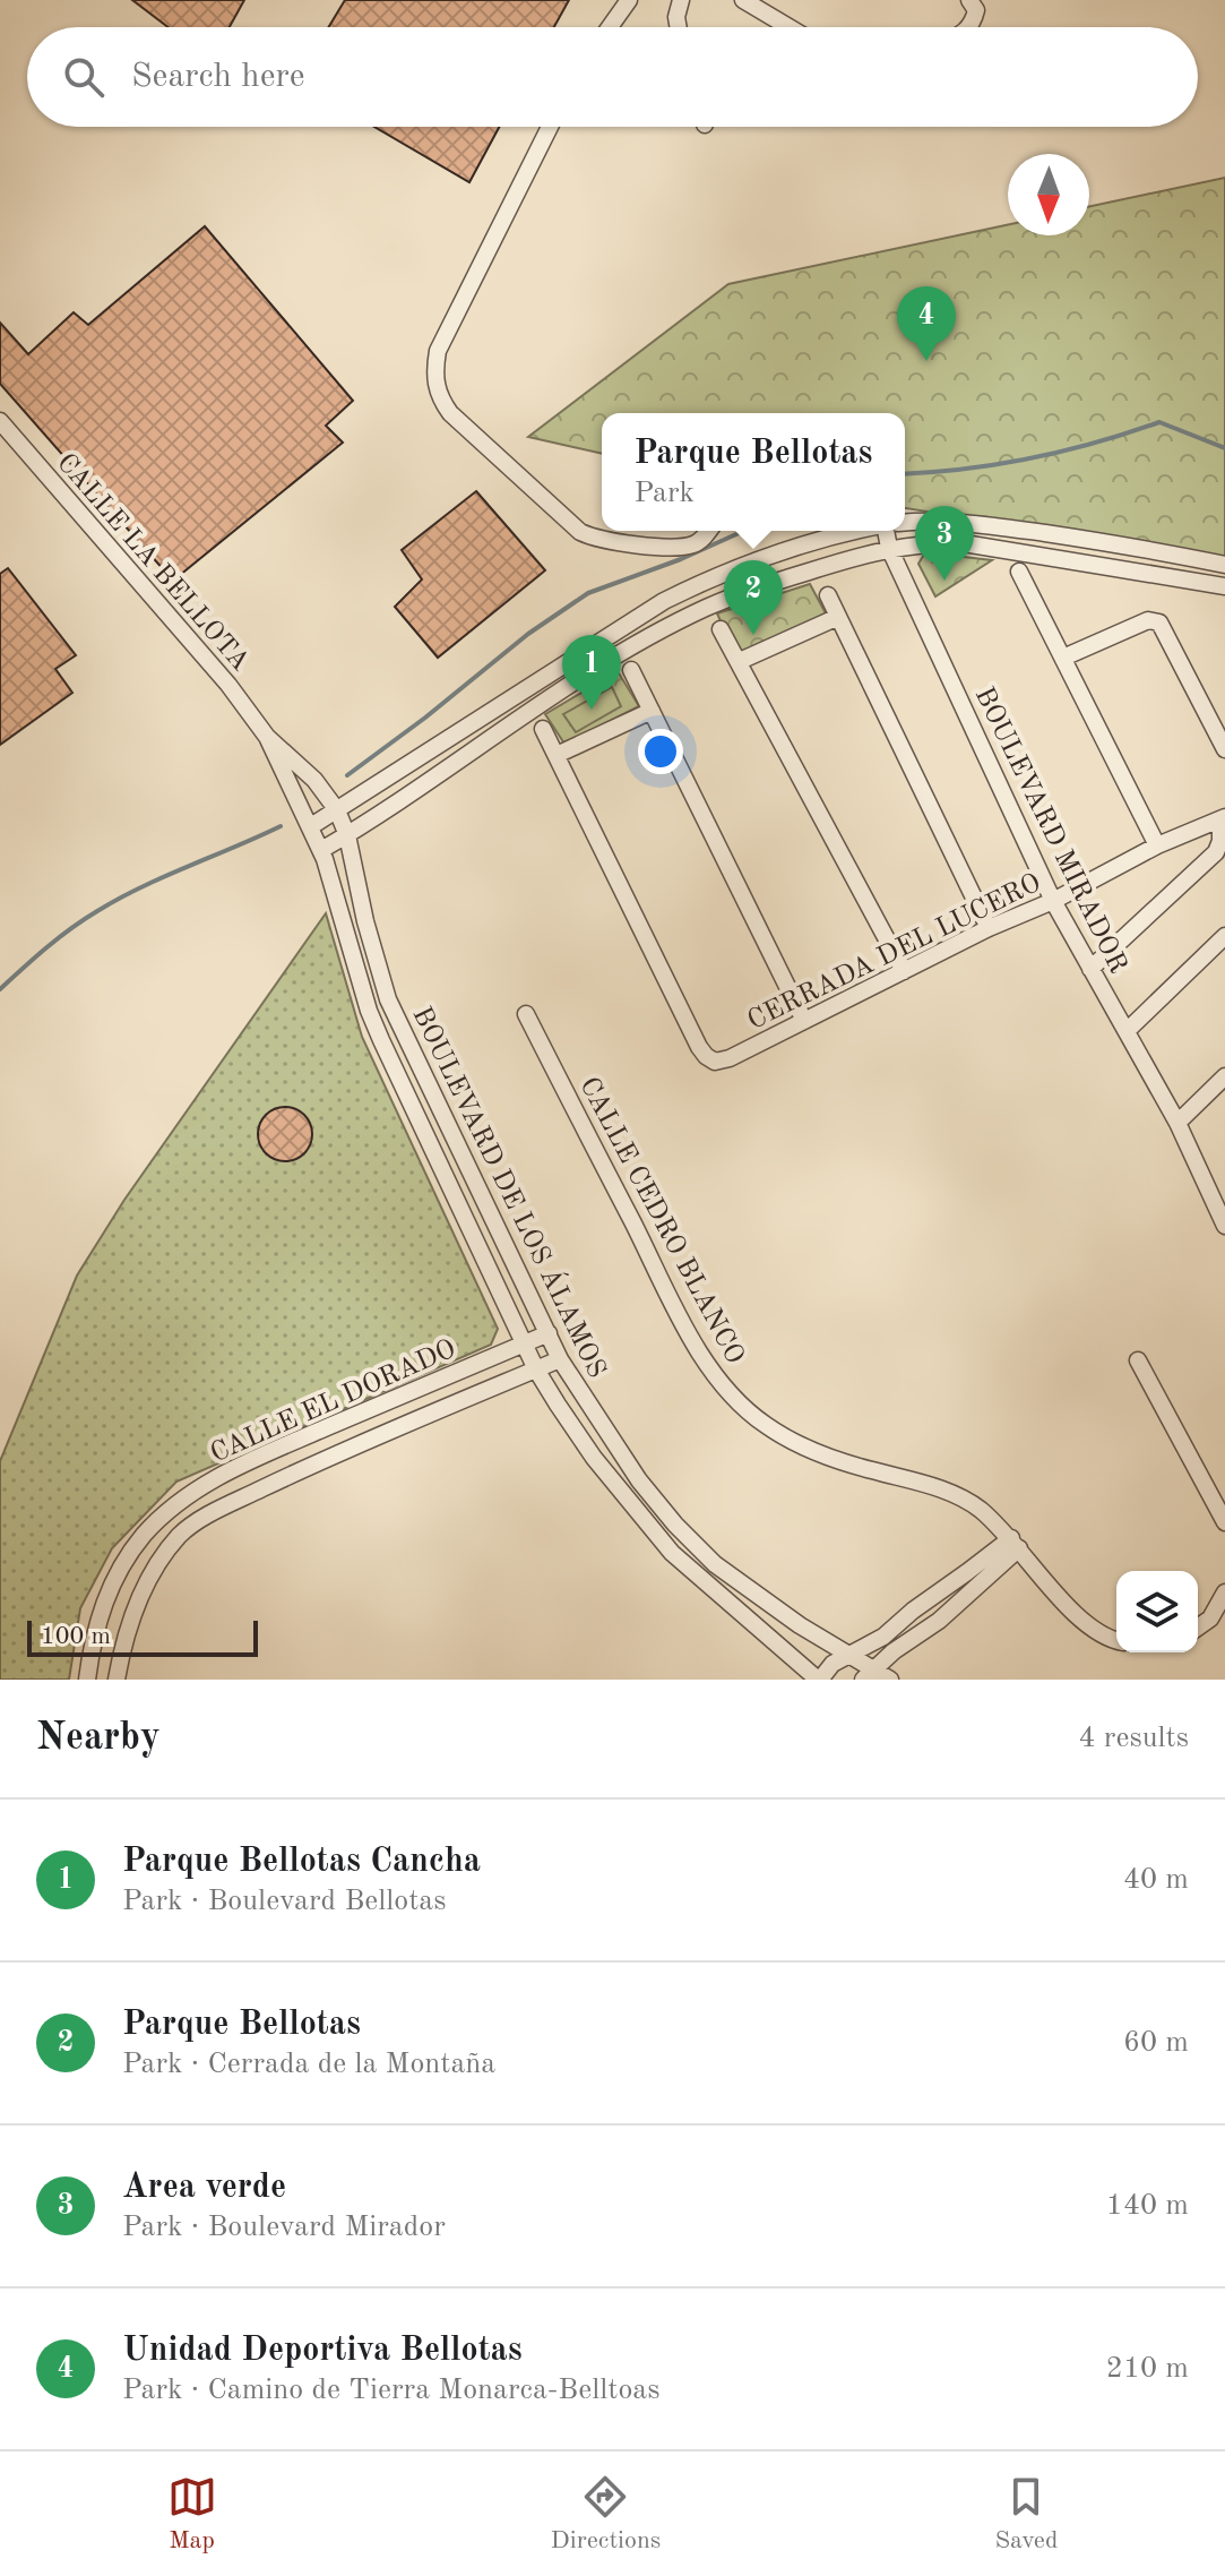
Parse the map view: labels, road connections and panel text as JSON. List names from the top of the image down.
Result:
{
  "streets": {
    "street": [
      "CALLE LA BELLOTA",
      "BOULEVARD MIRADOR",
      "CERRADA DEL LUCERO",
      "BOULEVARD DE LOS ÁLAMOS",
      "CALLE CEDRO BLANCO",
      "CALLE EL DORADO"
    ]
  },
  "crossings": [
    ["CALLE LA BELLOTA", "BOULEVARD DE LOS ÁLAMOS"],
    ["BOULEVARD MIRADOR", "CERRADA DEL LUCERO"],
    ["BOULEVARD DE LOS ÁLAMOS", "CALLE EL DORADO"]
  ],
  "scale_bar": "100 m",
  "north": "bottom",
  "page": {
    "search": "Search here",
    "pins": [
      "4",
      "3",
      "2",
      "1"
    ],
    "popup": ["Parque Bellotas", "Park"],
    "scale": "100 m",
    "heading": ["Nearby", "4 results"],
    "list": [
      {
        "mark": "1",
        "name": "Parque Bellotas Cancha",
        "note": "Park · Boulevard Bellotas",
        "value": "40 m"
      },
      {
        "mark": "2",
        "name": "Parque Bellotas",
        "note": "Park · Cerrada de la Montaña",
        "value": "60 m"
      },
      {
        "mark": "3",
        "name": "Area verde",
        "note": "Park · Boulevard Mirador",
        "value": "140 m"
      },
      {
        "mark": "4",
        "name": "Unidad Deportiva Bellotas",
        "note": "Park · Camino de Tierra Monarca-Belltoas",
        "value": "210 m"
      }
    ],
    "nav": ["Map", "Directions", "Saved"]
  }
}
